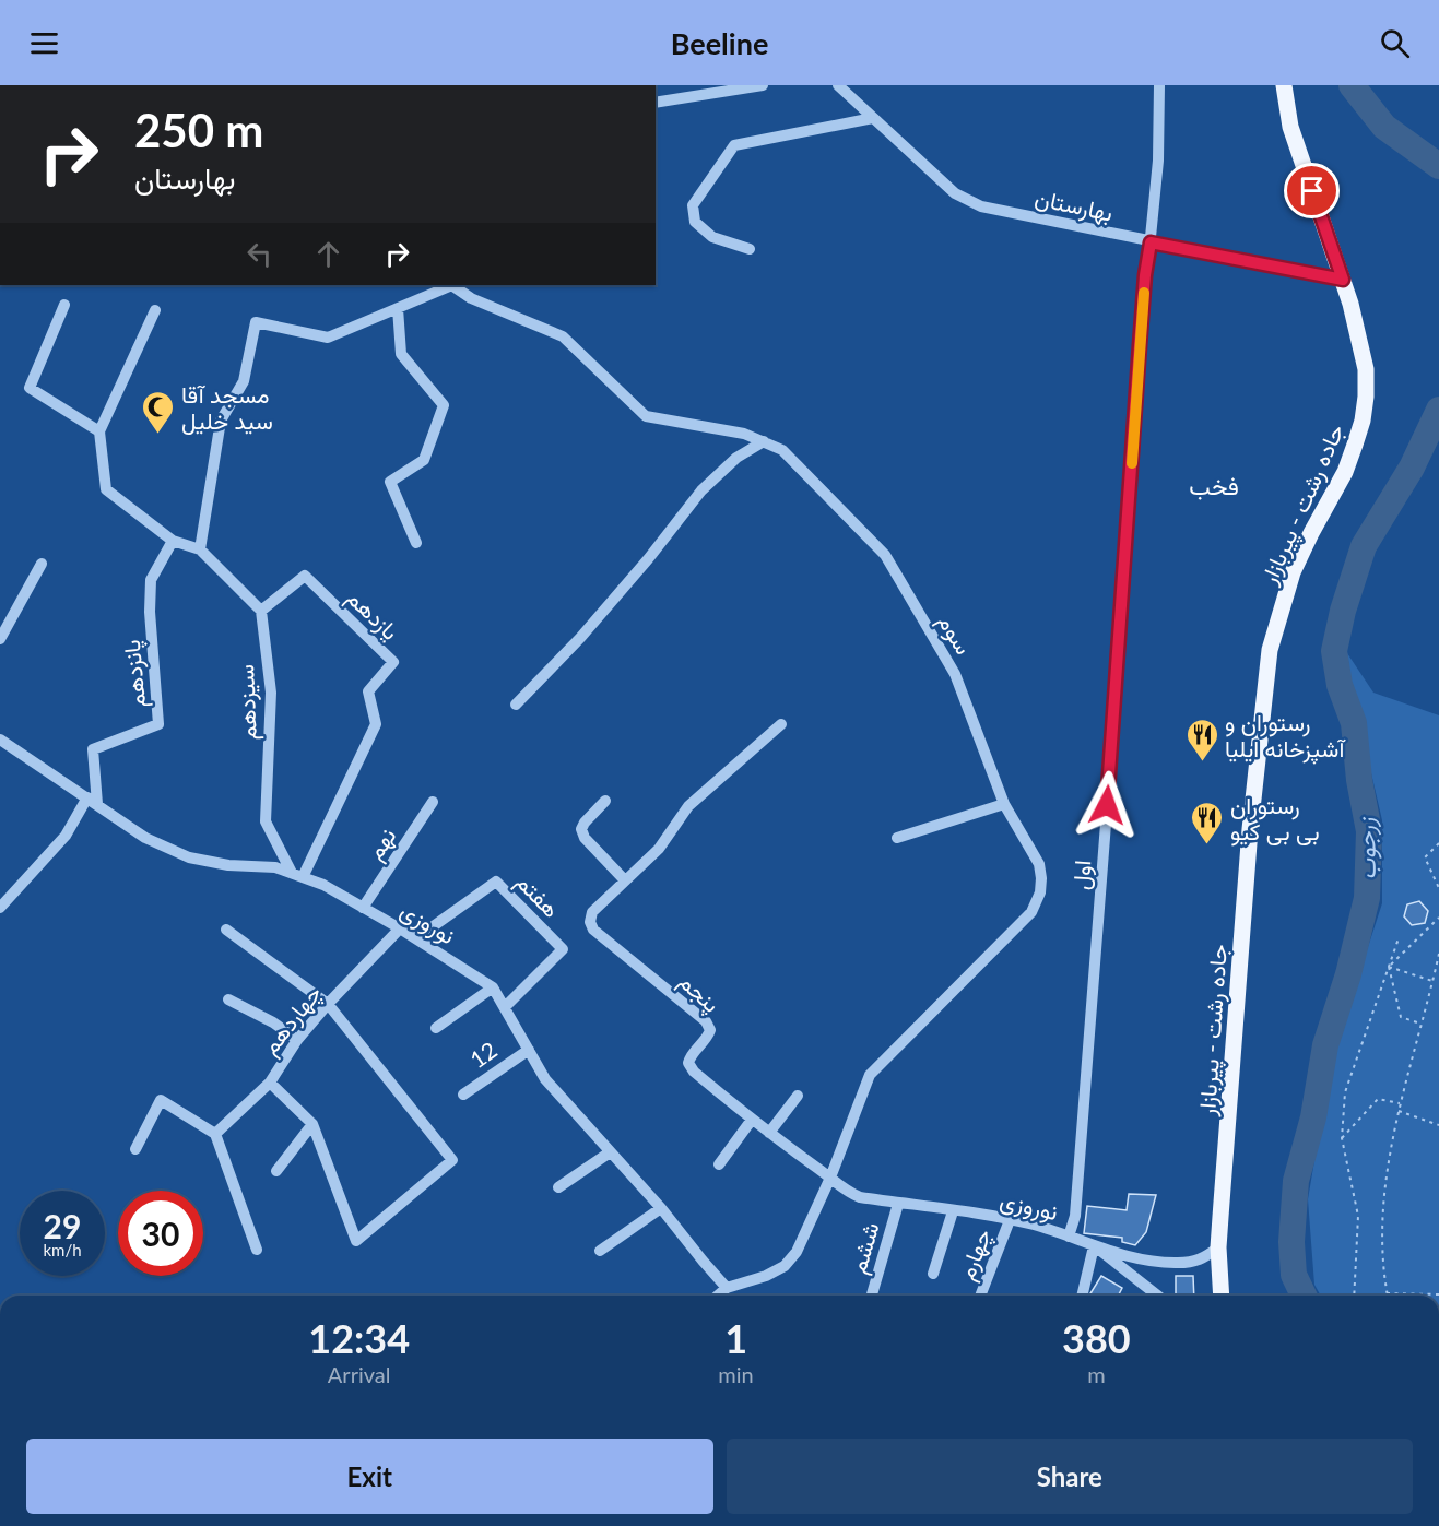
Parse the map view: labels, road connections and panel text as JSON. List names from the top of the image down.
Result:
{
  "streets": {
    "main road": ["جاده رشت - پیربازار"],
    "street": [
      "بهارستان",
      "یازدهم",
      "سوم",
      "پانزدهم",
      "سیزدهم",
      "نهم",
      "اول",
      "هفتم",
      "نوروزی",
      "پنجم",
      "چهاردهم",
      "12",
      "ششم",
      "چهارم"
    ]
  },
  "crossings": [
    ["بهارستان", "جاده رشت - پیربازار"],
    ["بهارستان", "اول"],
    ["جاده رشت - پیربازار", "نوروزی"],
    ["یازدهم", "سیزدهم"],
    ["یازدهم", "نوروزی"],
    ["سوم", "نوروزی"],
    ["سوم", "پنجم"],
    ["پانزدهم", "نوروزی"],
    ["سیزدهم", "نوروزی"],
    ["نهم", "نوروزی"],
    ["اول", "نوروزی"],
    ["هفتم", "نوروزی"],
    ["نوروزی", "پنجم"],
    ["نوروزی", "چهاردهم"],
    ["نوروزی", "12"],
    ["نوروزی", "ششم"],
    ["نوروزی", "چهارم"]
  ],
  "districts": ["فخب"],
  "water": ["زرجوب"],
  "places": {
    "mosque": ["مسجد آقا سید خلیل"],
    "restaurant": ["رستوران و آشپزخانه ایلیا", "رستوران بی بی کیو"]
  },
  "page": {
    "header": "Beeline",
    "turn": ["250 m", "بهارستان"],
    "speed": "29 km/h",
    "limit": "30",
    "eta": [
      "12:34",
      "Arrival",
      "1",
      "min",
      "380",
      "m"
    ],
    "buttons": ["Exit", "Share"]
  }
}
